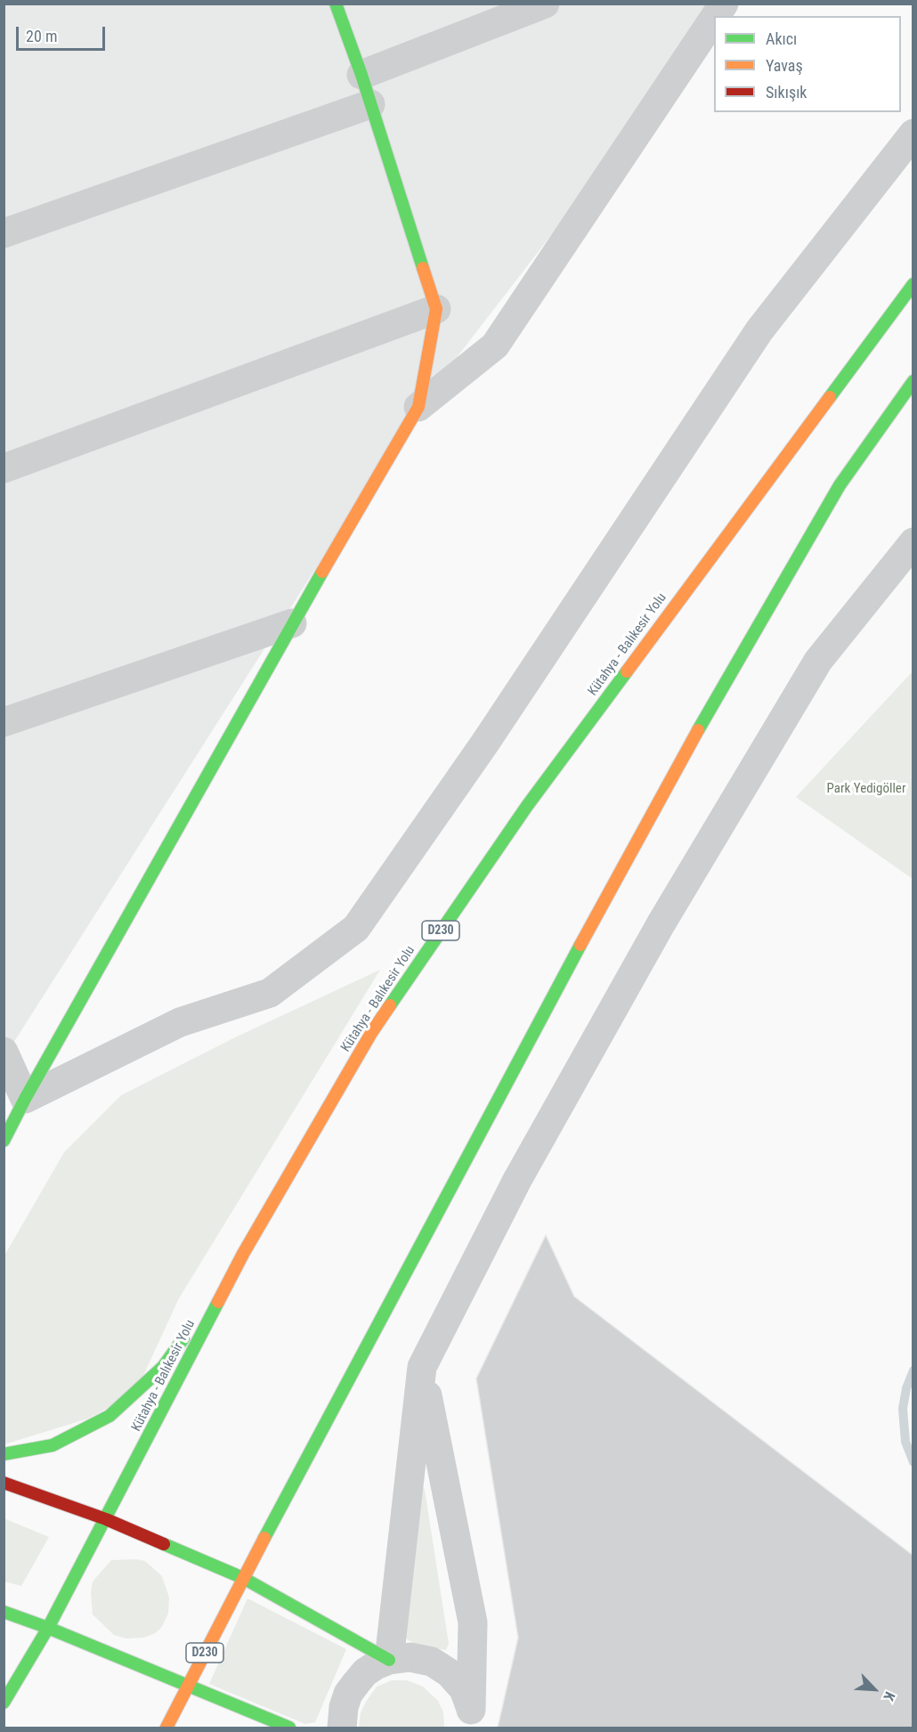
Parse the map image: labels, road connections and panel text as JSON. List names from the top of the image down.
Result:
{
  "streets": {
    "main road": ["Kütahya - Balıkesir Yolu", "D230"]
  },
  "parks": ["Park Yedigöller"],
  "legend": ["Akıcı", "Yavaş", "Sıkışık"],
  "scale_bar": "20 m",
  "north": "bottom right"
}
